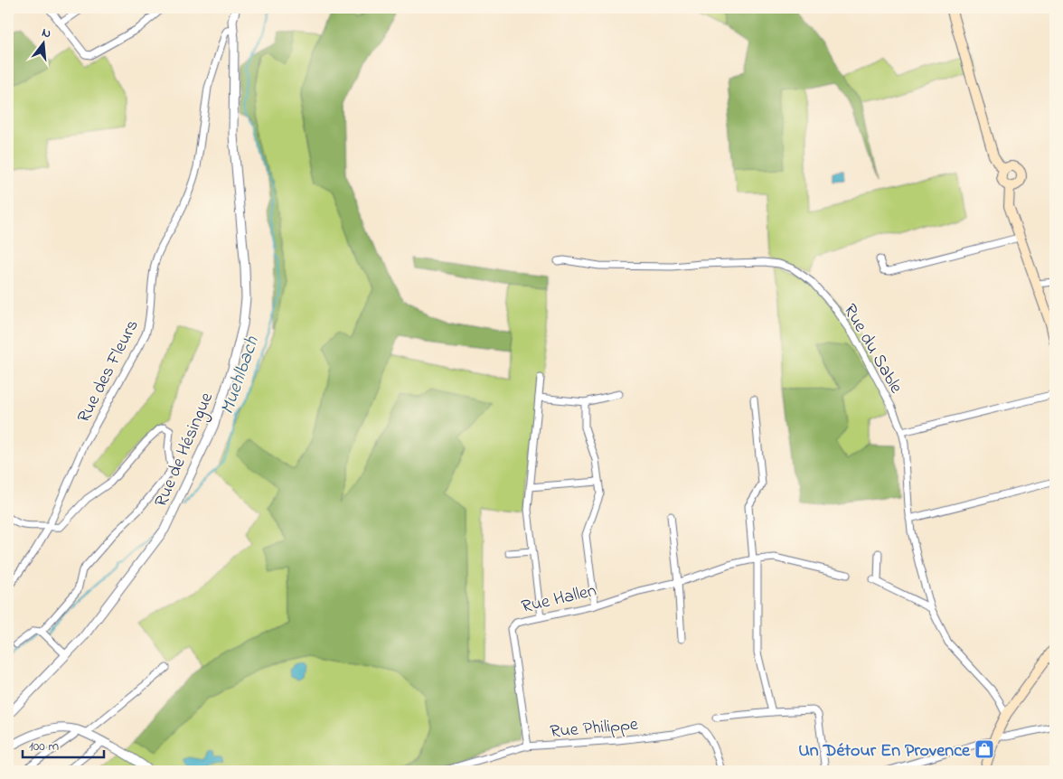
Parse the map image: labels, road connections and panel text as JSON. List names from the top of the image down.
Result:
{
  "streets": {
    "street": [
      "Rue du Sable",
      "Rue des Fleurs",
      "Rue de Hésingue",
      "Rue Hallen",
      "Rue Philippe"
    ]
  },
  "crossings": [
    ["Rue des Fleurs", "Rue de Hésingue"],
    ["Rue Hallen", "Rue Philippe"]
  ],
  "water": ["Muehlbach"],
  "places": {
    "shop": ["Un Détour En Provence"]
  },
  "scale_bar": "100 m",
  "north": "top"
}
